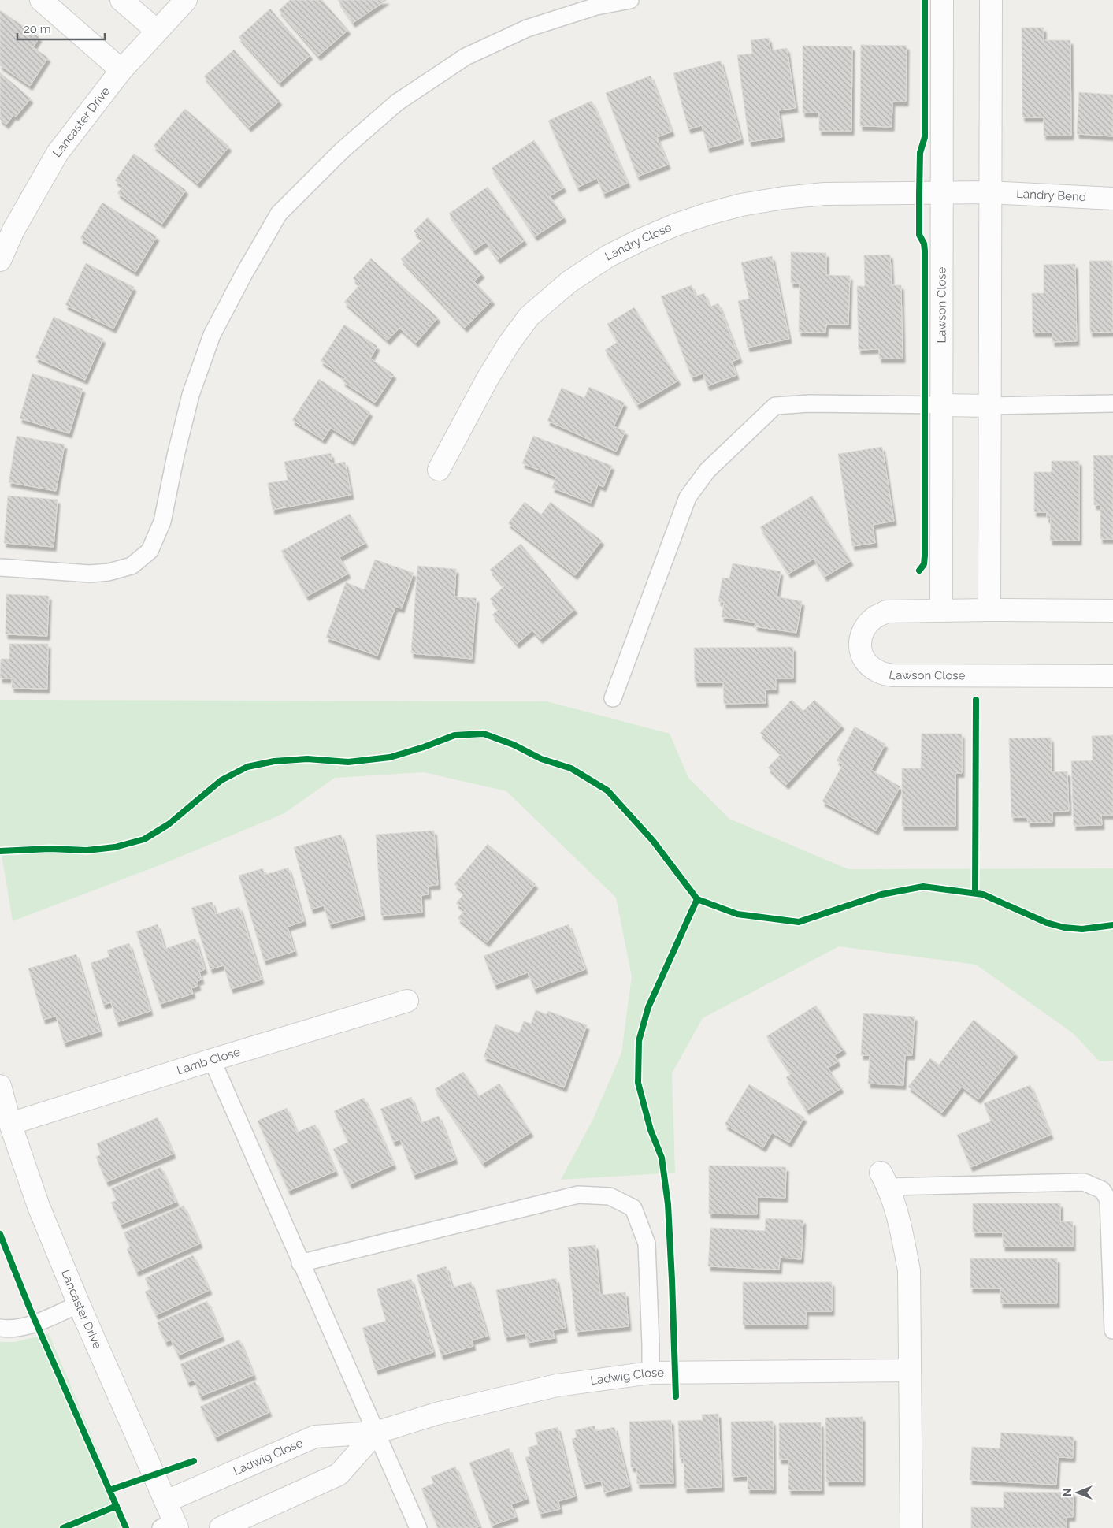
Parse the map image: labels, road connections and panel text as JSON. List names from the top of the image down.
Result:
{
  "streets": {
    "street": [
      "Lancaster Drive",
      "Landry Bend",
      "Landry Close",
      "Lawson Close",
      "Lamb Close",
      "Ladwig Close"
    ]
  },
  "crossings": [
    ["Lancaster Drive", "Lamb Close"],
    ["Lancaster Drive", "Ladwig Close"],
    ["Landry Bend", "Landry Close"],
    ["Landry Bend", "Lawson Close"],
    ["Landry Close", "Lawson Close"]
  ],
  "scale_bar": "20 m",
  "north": "left"
}
